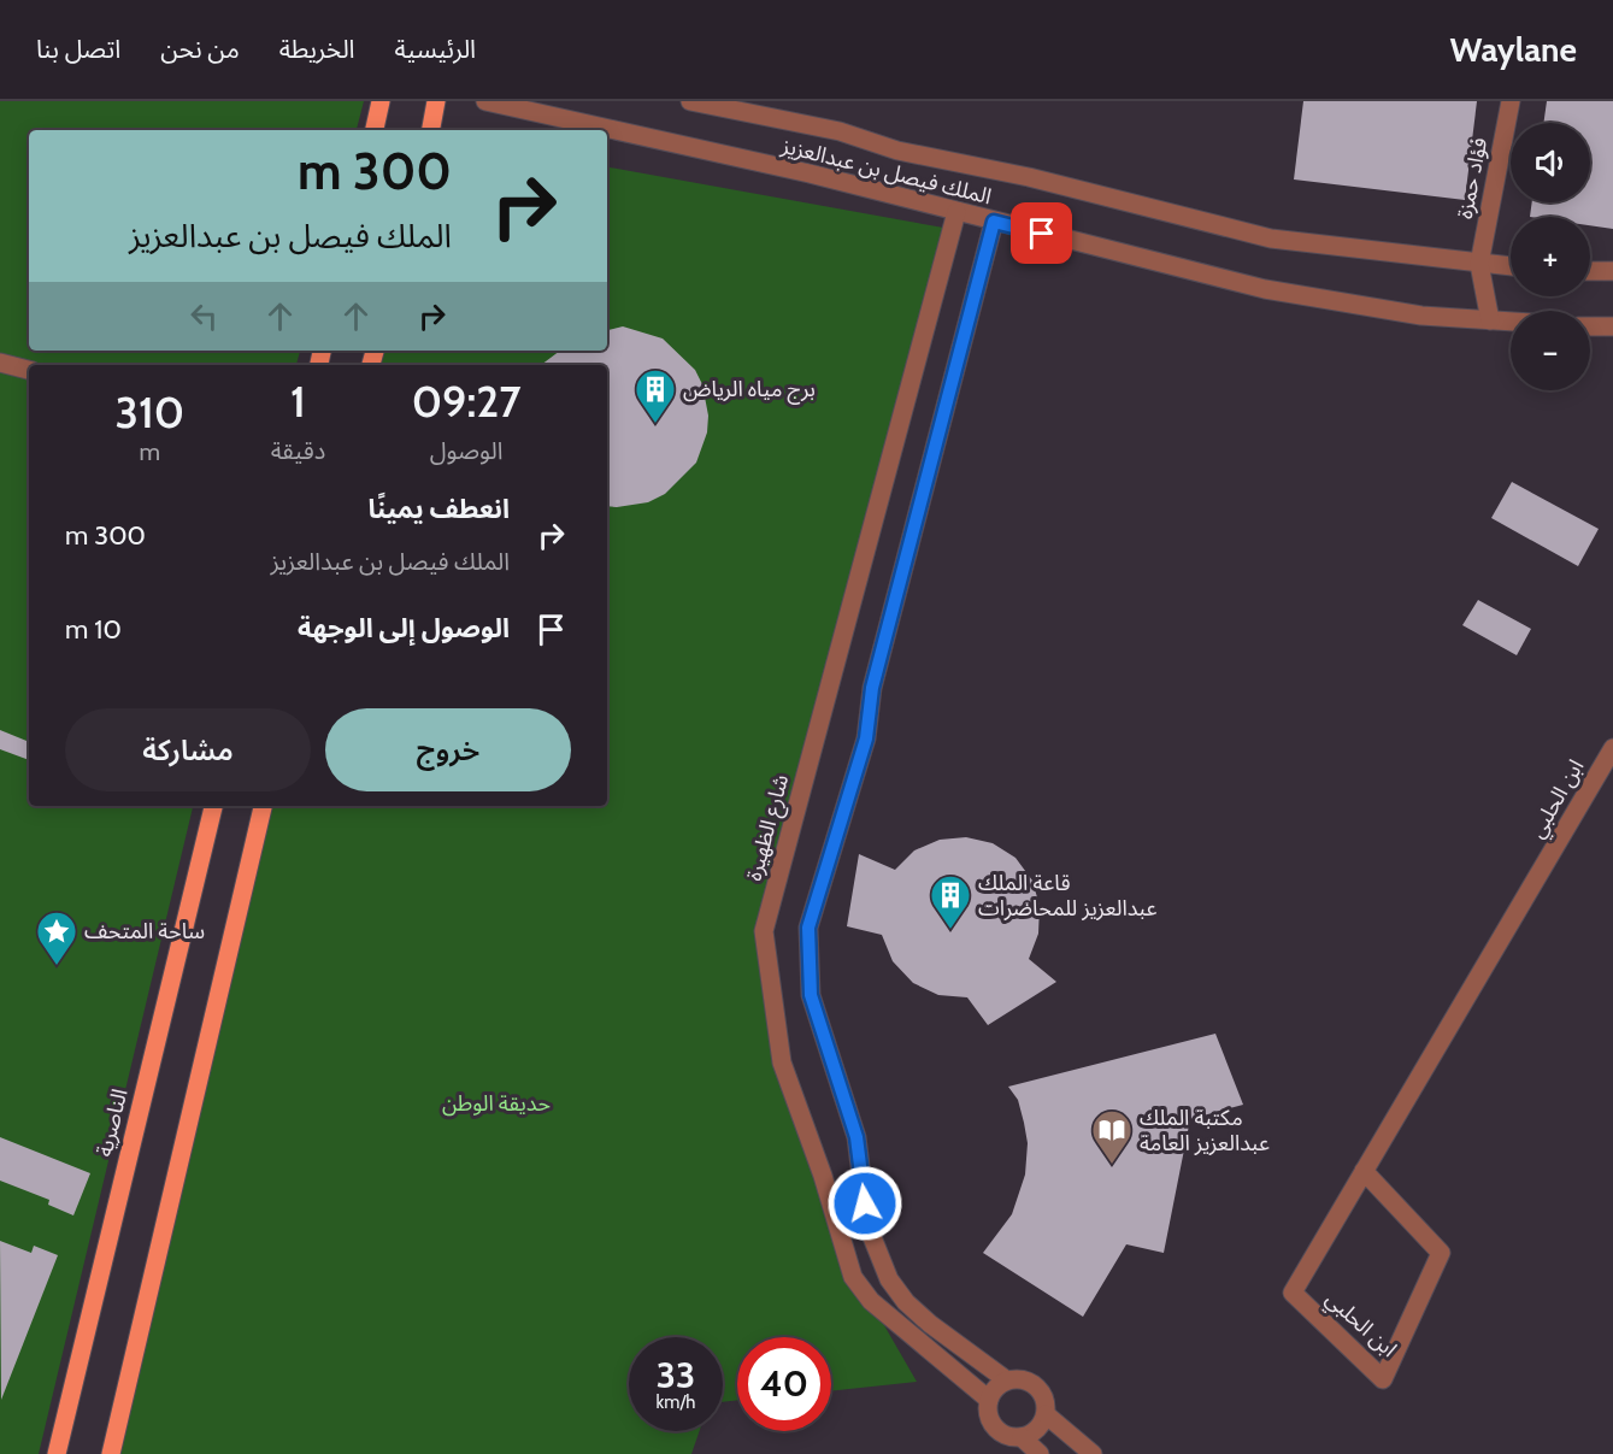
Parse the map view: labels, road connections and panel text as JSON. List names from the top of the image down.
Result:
{
  "streets": {
    "main road": ["الناصرية"],
    "street": [
      "الملك فيصل بن عبدالعزيز",
      "فؤاد حمزة",
      "ابن الحلبي",
      "شارع الظهيرة"
    ]
  },
  "crossings": [
    ["الملك فيصل بن عبدالعزيز", "فؤاد حمزة"],
    ["الملك فيصل بن عبدالعزيز", "شارع الظهيرة"]
  ],
  "parks": ["حديقة الوطن"],
  "places": {
    "building": ["برج مياه الرياض", "قاعة الملك عبدالعزيز للمحاضرات"],
    "place": ["ساحة المتحف"],
    "library": ["مكتبة الملك عبدالعزيز العامة"]
  },
  "page": {
    "header": "Waylane",
    "nav": [
      "الرئيسية",
      "الخريطة",
      "من نحن",
      "اتصل بنا"
    ],
    "map_buttons": ["+", "−"],
    "turn": ["300 m", "الملك فيصل بن عبدالعزيز"],
    "eta": [
      "09:27",
      "الوصول",
      "1",
      "دقيقة",
      "310",
      "m"
    ],
    "list": [
      {
        "name": "انعطف يمينًا",
        "note": "الملك فيصل بن عبدالعزيز",
        "value": "300 m"
      },
      {
        "name": "الوصول إلى الوجهة",
        "value": "10 m"
      }
    ],
    "buttons": ["خروج", "مشاركة"],
    "speed": "33 km/h",
    "limit": "40"
  }
}
